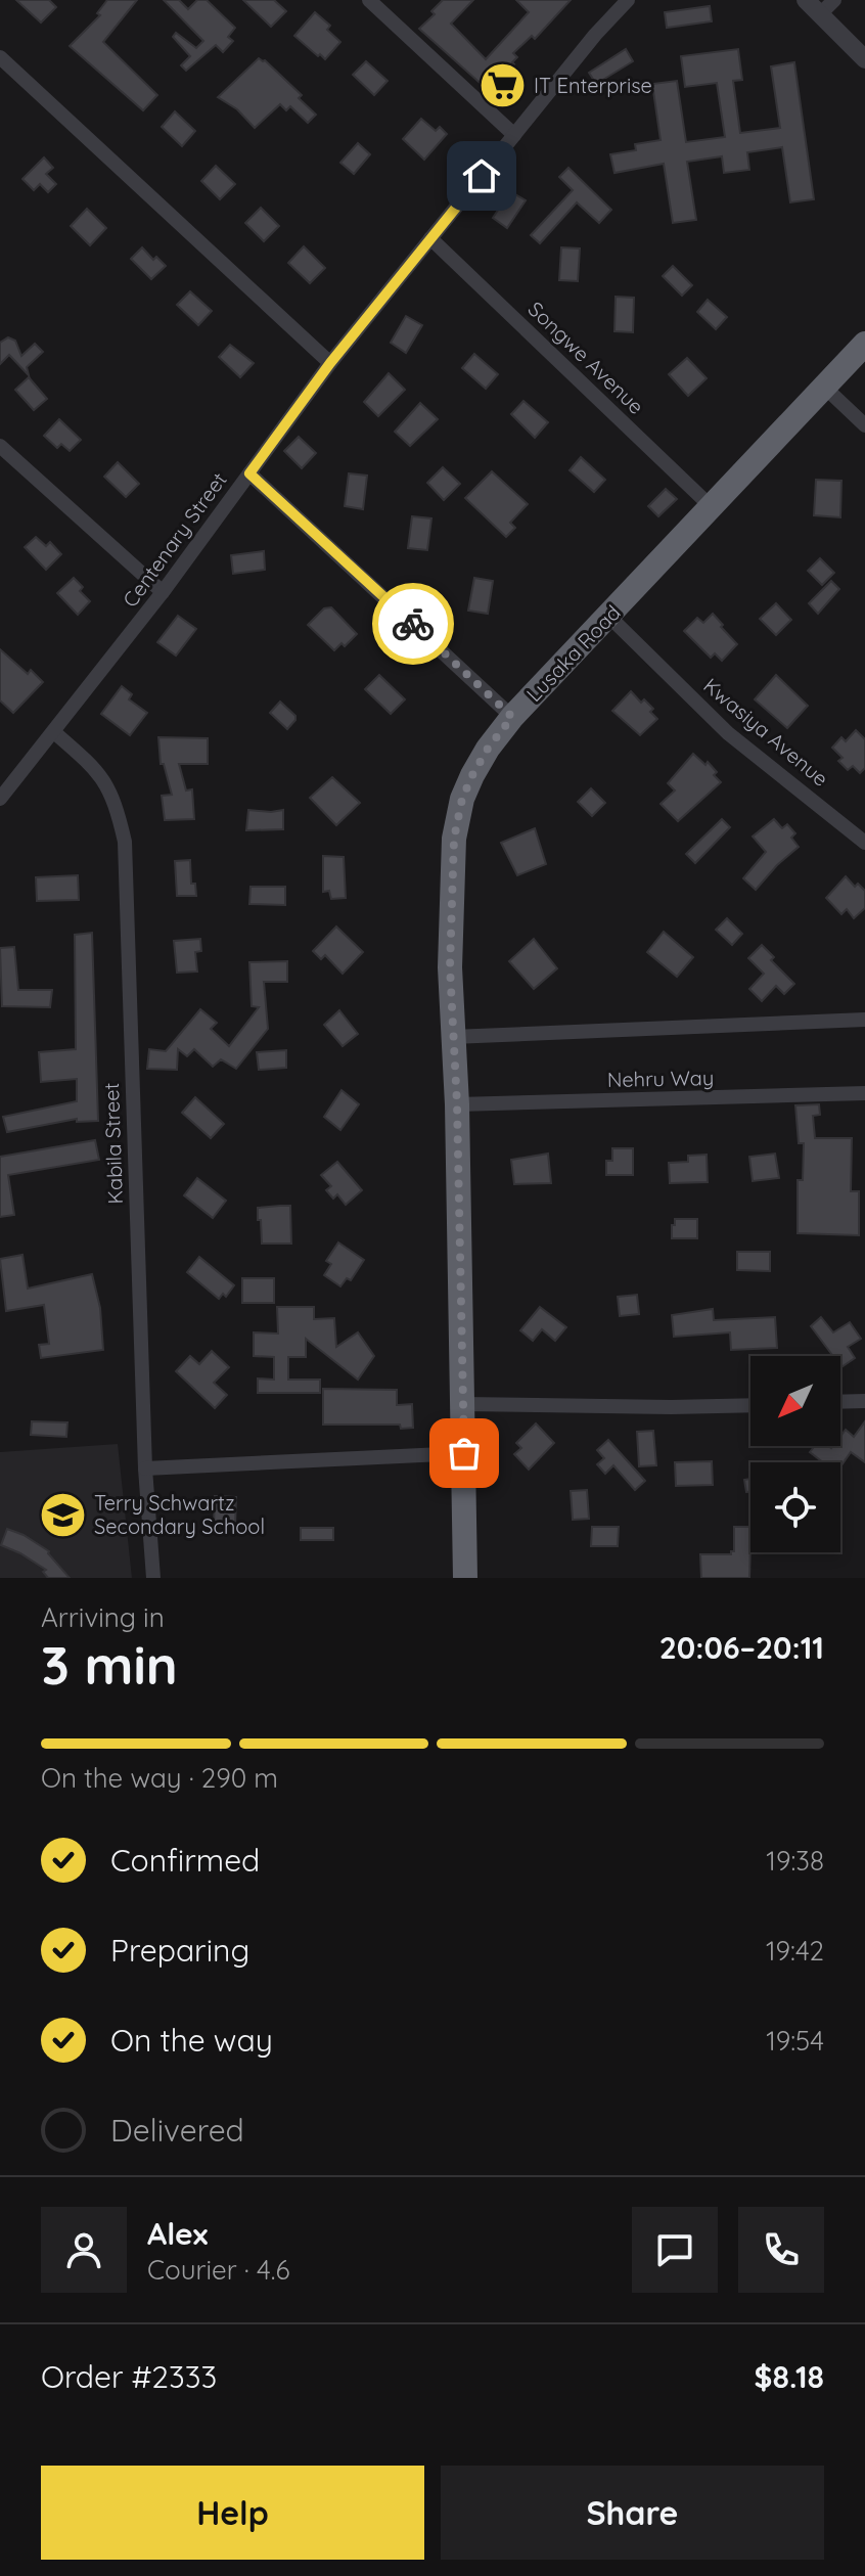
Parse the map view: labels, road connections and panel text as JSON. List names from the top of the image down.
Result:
{
  "streets": {
    "highway": ["Lusaka Road"],
    "street": [
      "Songwe Avenue",
      "Centenary Street",
      "Kwasiya Avenue",
      "Nehru Way",
      "Kabila Street"
    ]
  },
  "crossings": [
    ["Songwe Avenue", "Centenary Street"],
    ["Songwe Avenue", "Lusaka Road"],
    ["Centenary Street", "Kabila Street"],
    ["Lusaka Road", "Kwasiya Avenue"],
    ["Lusaka Road", "Nehru Way"]
  ],
  "places": {
    "supermarket": ["IT Enterprise"],
    "school or university": ["Terry Schwartz Secondary School"]
  },
  "north": "bottom left",
  "page": {
    "heading": ["3 min", "Arriving in", "20:06–20:11"],
    "panel": [
      "Alex",
      "Courier · 4.6",
      "Order #2333",
      "$8.18"
    ],
    "bar": "On the way · 290 m",
    "list": [
      ["Confirmed", "19:38"],
      ["Preparing", "19:42"],
      ["On the way", "19:54"],
      "Delivered"
    ],
    "buttons": ["Help", "Share"]
  }
}
